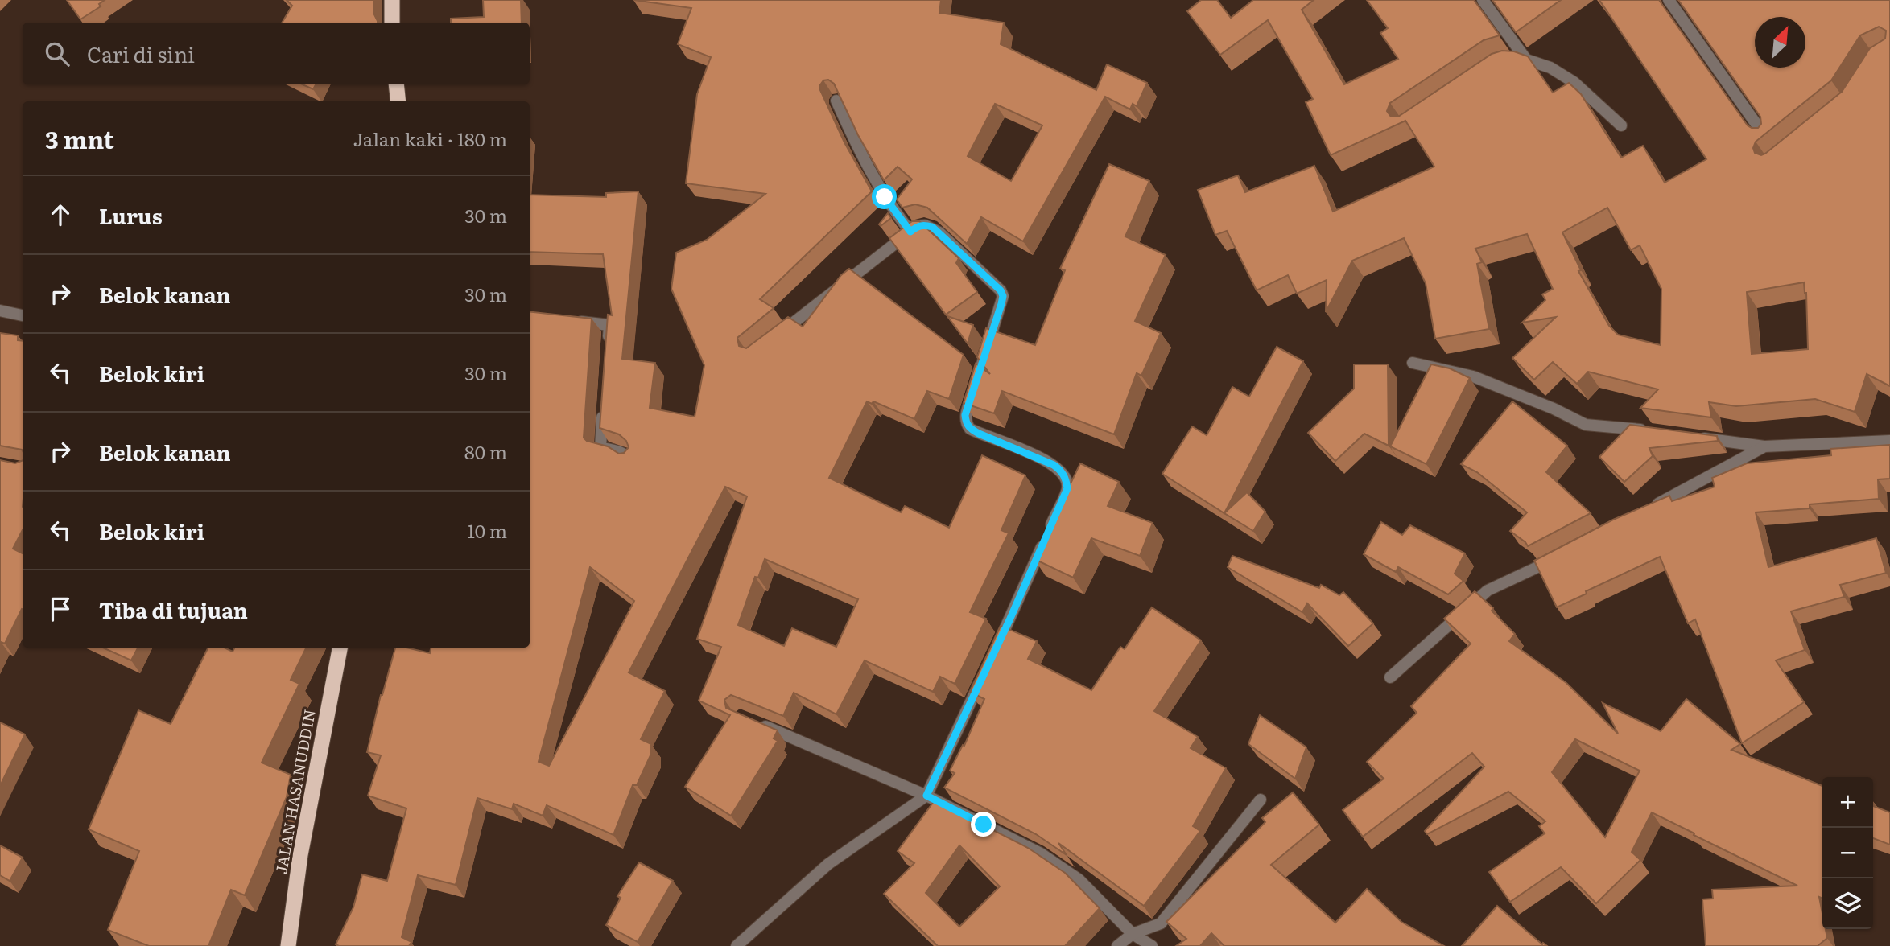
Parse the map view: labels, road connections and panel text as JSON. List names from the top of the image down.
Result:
{
  "streets": {
    "highway": ["JALAN HASANUDDIN"]
  },
  "north": "top right",
  "page": {
    "search": "Cari di sini",
    "heading": ["3 mnt", "Jalan kaki · 180 m"],
    "list": [
      ["Lurus", "30 m"],
      ["Belok kanan", "30 m"],
      ["Belok kiri", "30 m"],
      ["Belok kanan", "80 m"],
      ["Belok kiri", "10 m"],
      "Tiba di tujuan"
    ],
    "map_buttons": ["+", "−"]
  }
}
